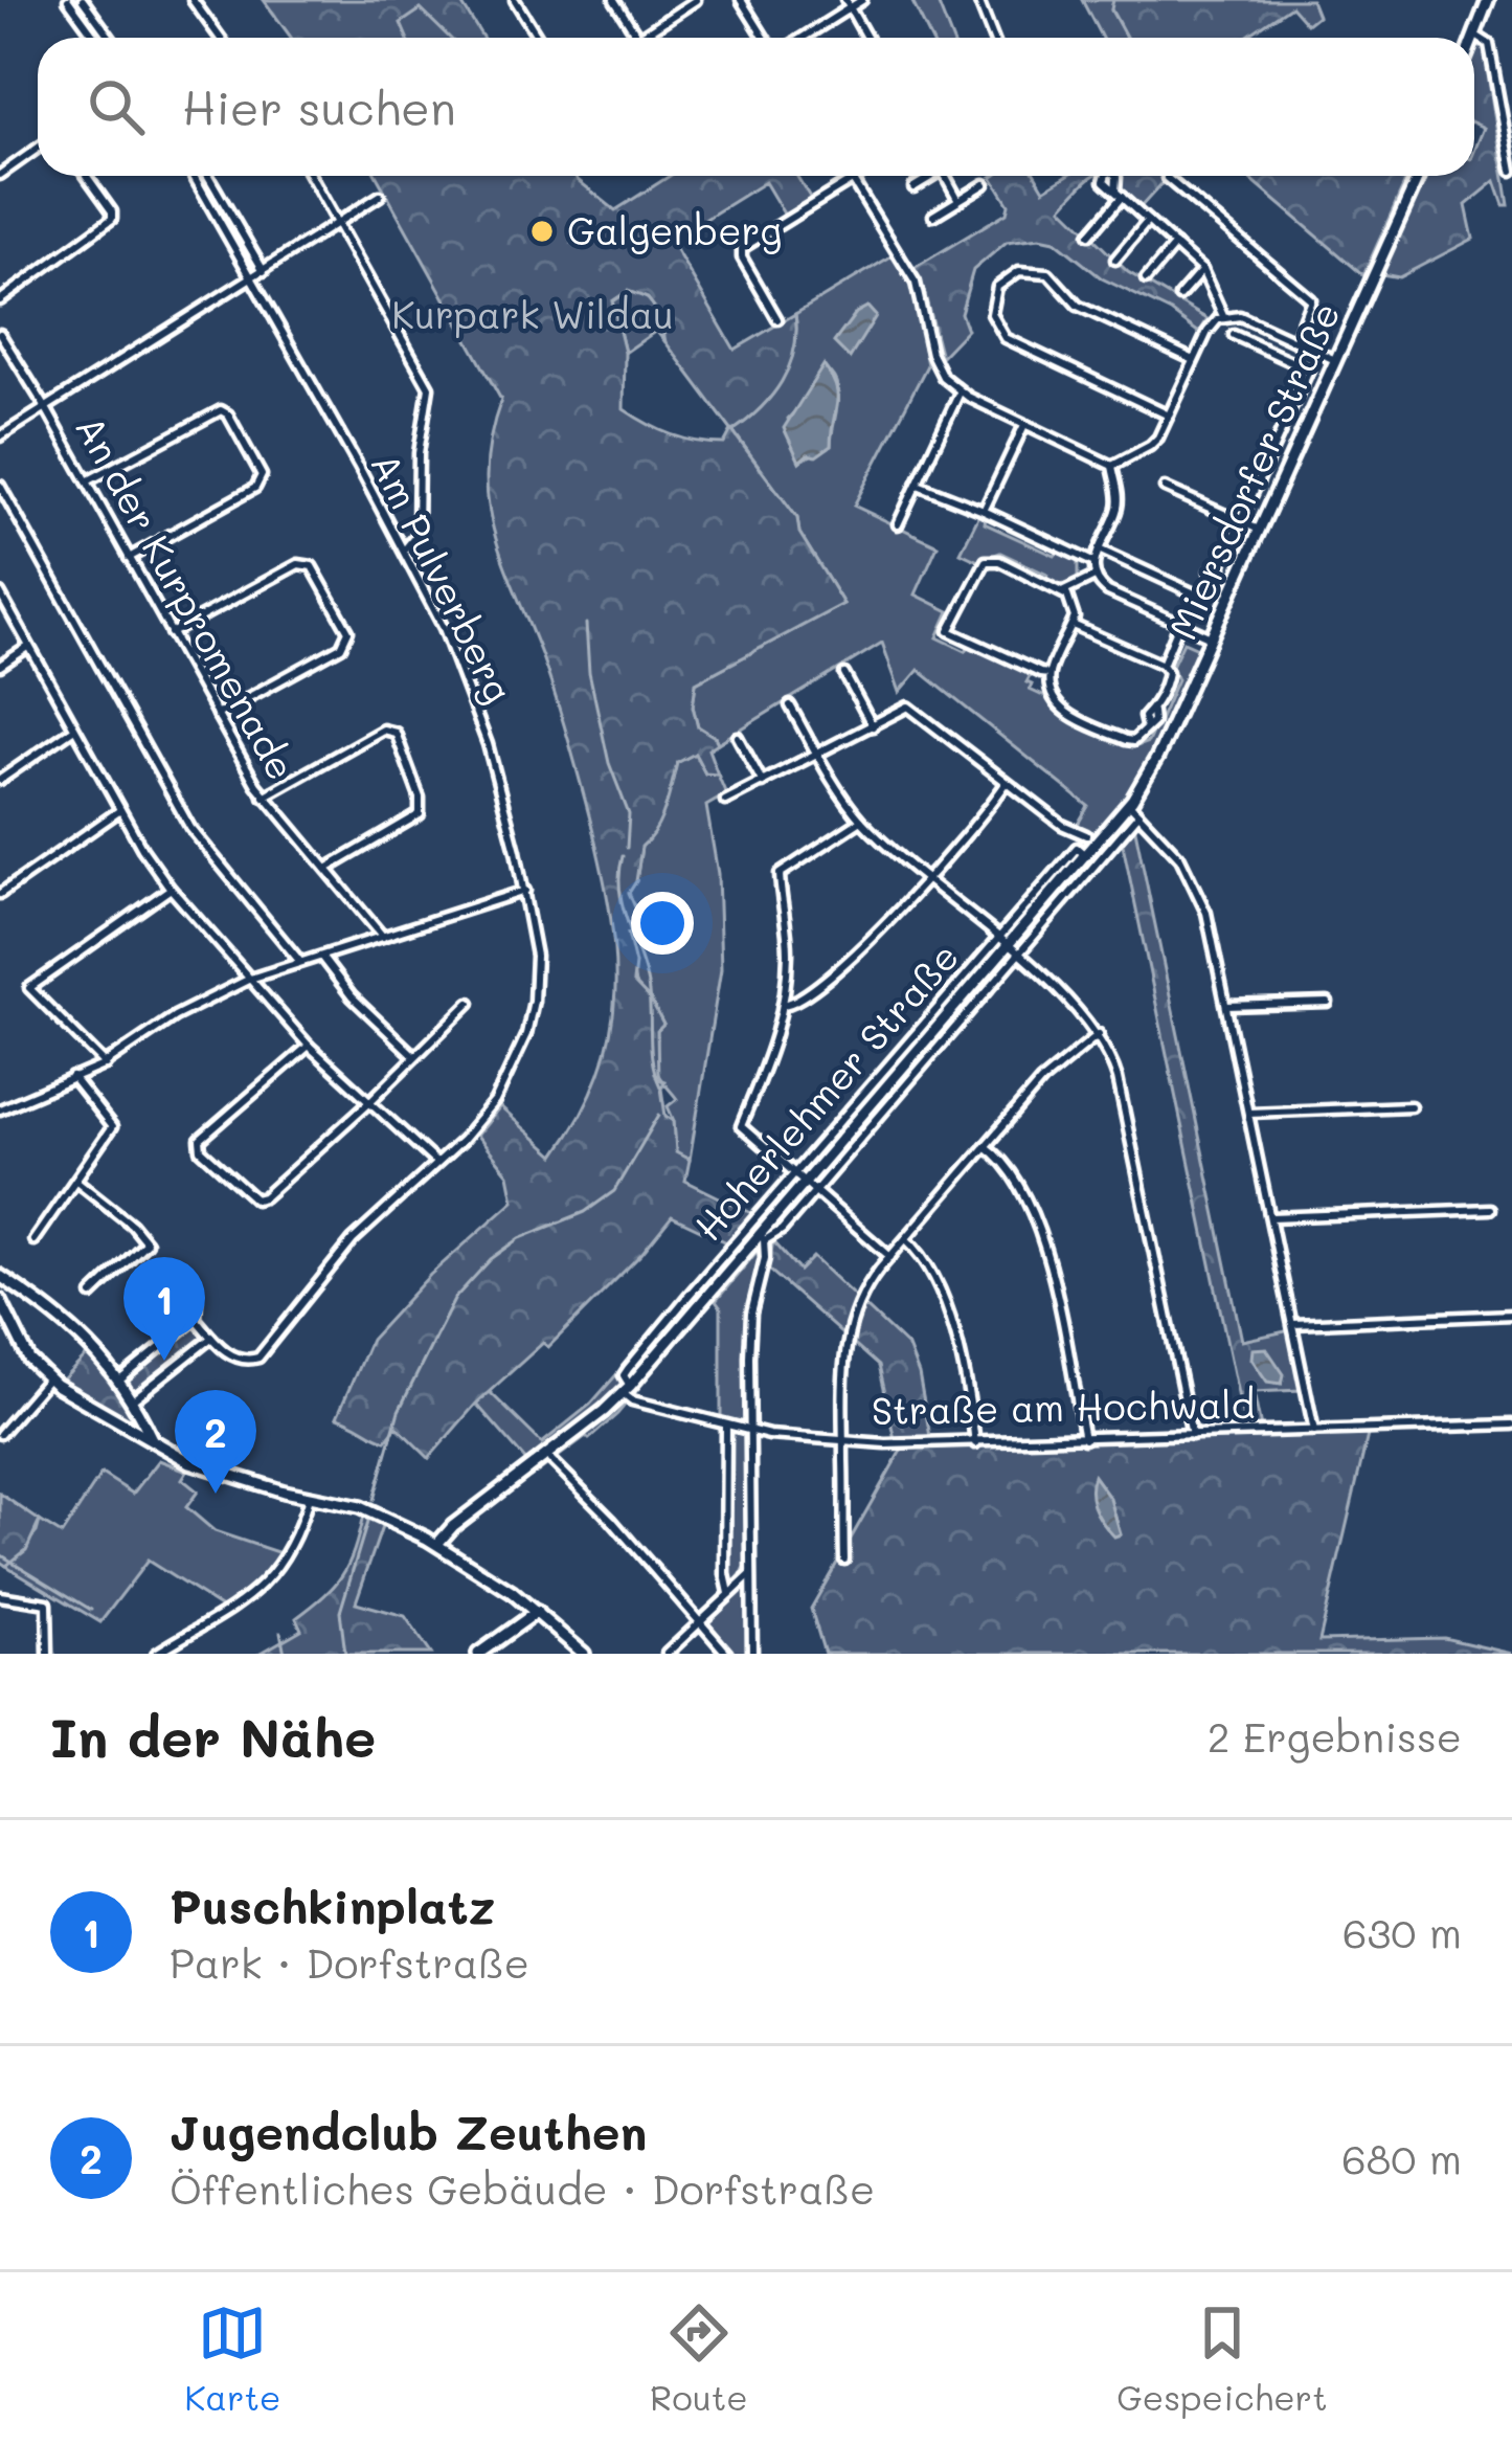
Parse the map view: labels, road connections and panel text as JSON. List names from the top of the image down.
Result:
{
  "streets": {
    "street": [
      "Miersdorfer Straße",
      "Am Pulverberg",
      "An der Kurpromenade",
      "Hoherlehmer Straße",
      "Straße am Hochwald"
    ]
  },
  "crossings": [
    ["Miersdorfer Straße", "Hoherlehmer Straße"],
    ["Hoherlehmer Straße", "Straße am Hochwald"]
  ],
  "parks": ["Kurpark Wildau"],
  "places": ["Galgenberg"],
  "page": {
    "search": "Hier suchen",
    "pins": ["1", "2"],
    "heading": ["In der Nähe", "2 Ergebnisse"],
    "list": [
      {
        "mark": "1",
        "name": "Puschkinplatz",
        "note": "Park · Dorfstraße",
        "value": "630 m"
      },
      {
        "mark": "2",
        "name": "Jugendclub Zeuthen",
        "note": "Öffentliches Gebäude · Dorfstraße",
        "value": "680 m"
      }
    ],
    "nav": ["Karte", "Route", "Gespeichert"]
  }
}
